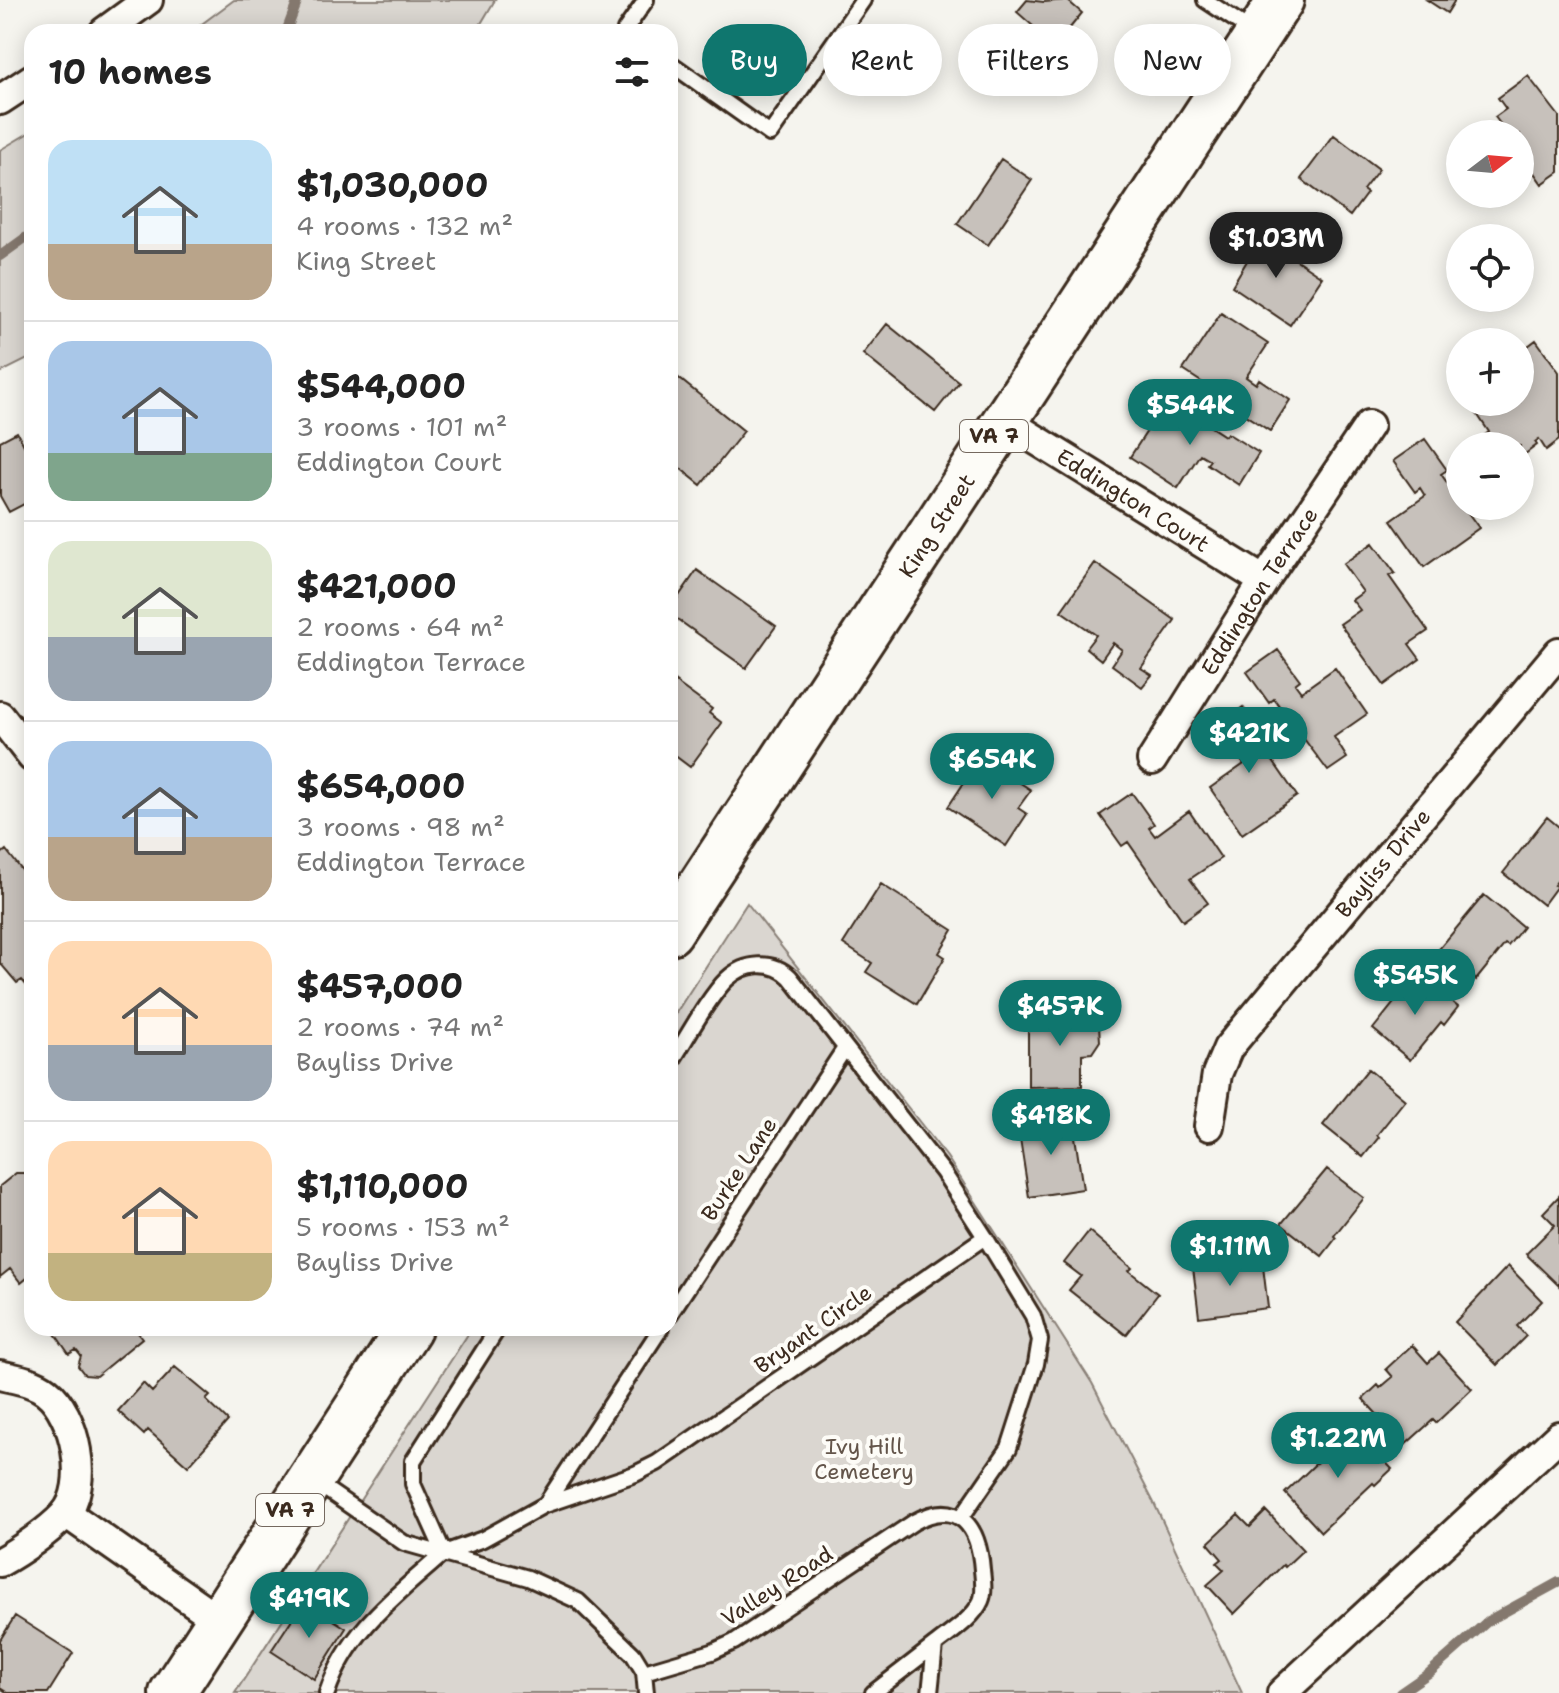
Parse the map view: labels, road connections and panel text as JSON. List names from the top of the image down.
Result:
{
  "streets": {
    "main road": ["VA 7", "King Street"],
    "street": ["Eddington Court", "Eddington Terrace", "Bayliss Drive"],
    "lane": ["Burke Lane", "Bryant Circle", "Valley Road"]
  },
  "crossings": [
    ["Eddington Court", "King Street"],
    ["Eddington Court", "Eddington Terrace"]
  ],
  "parks": ["Ivy Hill Cemetery"],
  "north": "right",
  "page": {
    "chip": [
      "Buy",
      "Rent",
      "Filters",
      "New"
    ],
    "heading": "10 homes",
    "map_buttons": ["+", "−"],
    "list": [
      {
        "name": "$1,030,000",
        "note": "4 rooms · 132 m² · King Street"
      },
      {
        "name": "$544,000",
        "note": "3 rooms · 101 m² · Eddington Court"
      },
      {
        "name": "$421,000",
        "note": "2 rooms · 64 m² · Eddington Terrace"
      },
      {
        "name": "$654,000",
        "note": "3 rooms · 98 m² · Eddington Terrace"
      },
      {
        "name": "$457,000",
        "note": "2 rooms · 74 m² · Bayliss Drive"
      },
      {
        "name": "$1,110,000",
        "note": "5 rooms · 153 m² · Bayliss Drive"
      }
    ],
    "price": [
      "$1.03M",
      "$544K",
      "$421K",
      "$654K",
      "$545K",
      "$457K",
      "$418K",
      "$1.11M",
      "$1.22M",
      "$419K"
    ]
  }
}
